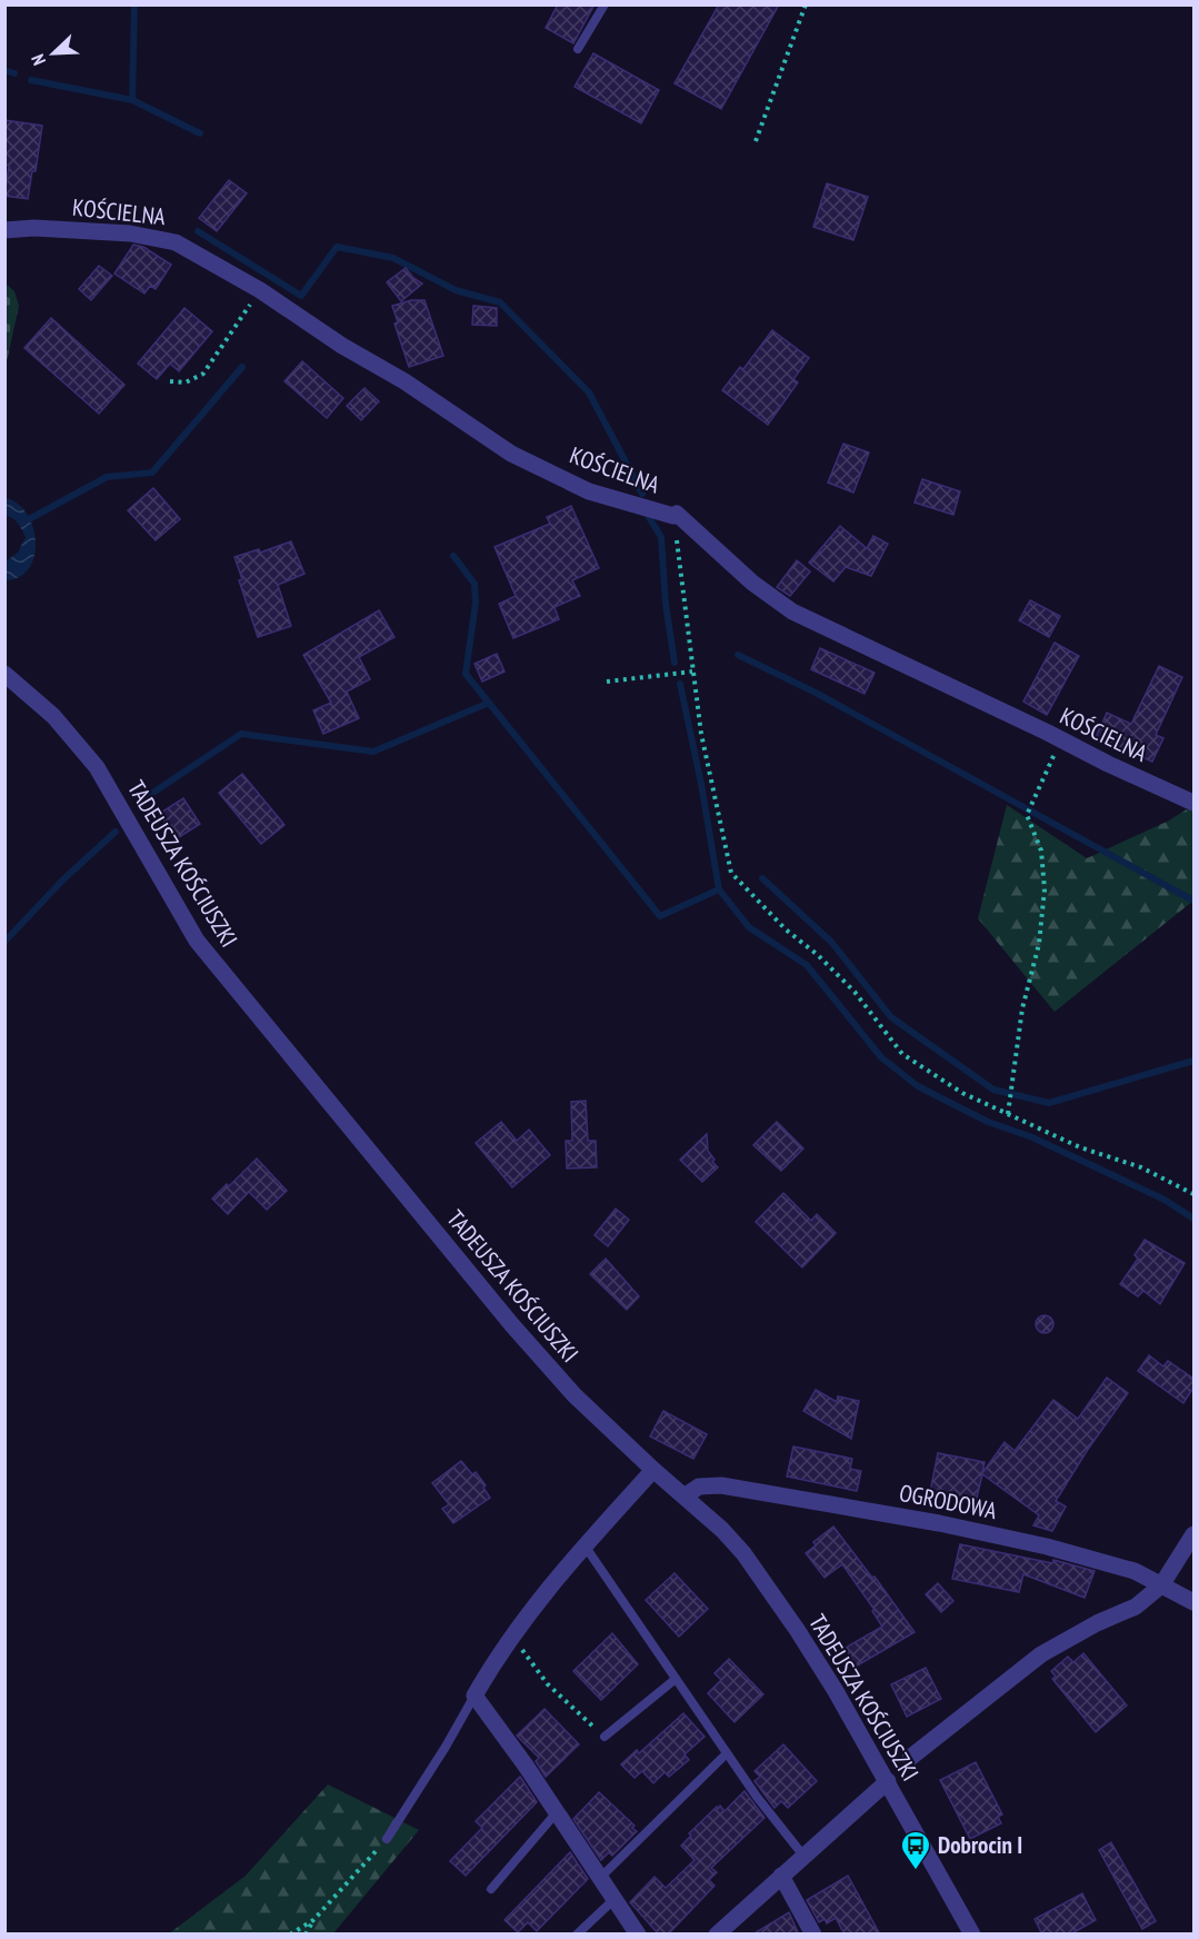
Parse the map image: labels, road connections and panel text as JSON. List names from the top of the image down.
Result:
{
  "streets": {
    "street": ["KOŚCIELNA", "TADEUSZA KOŚCIUSZKI", "OGRODOWA"]
  },
  "crossings": [
    ["TADEUSZA KOŚCIUSZKI", "OGRODOWA"]
  ],
  "places": {
    "bus stop": ["Dobrocin I"]
  },
  "north": "bottom left"
}
